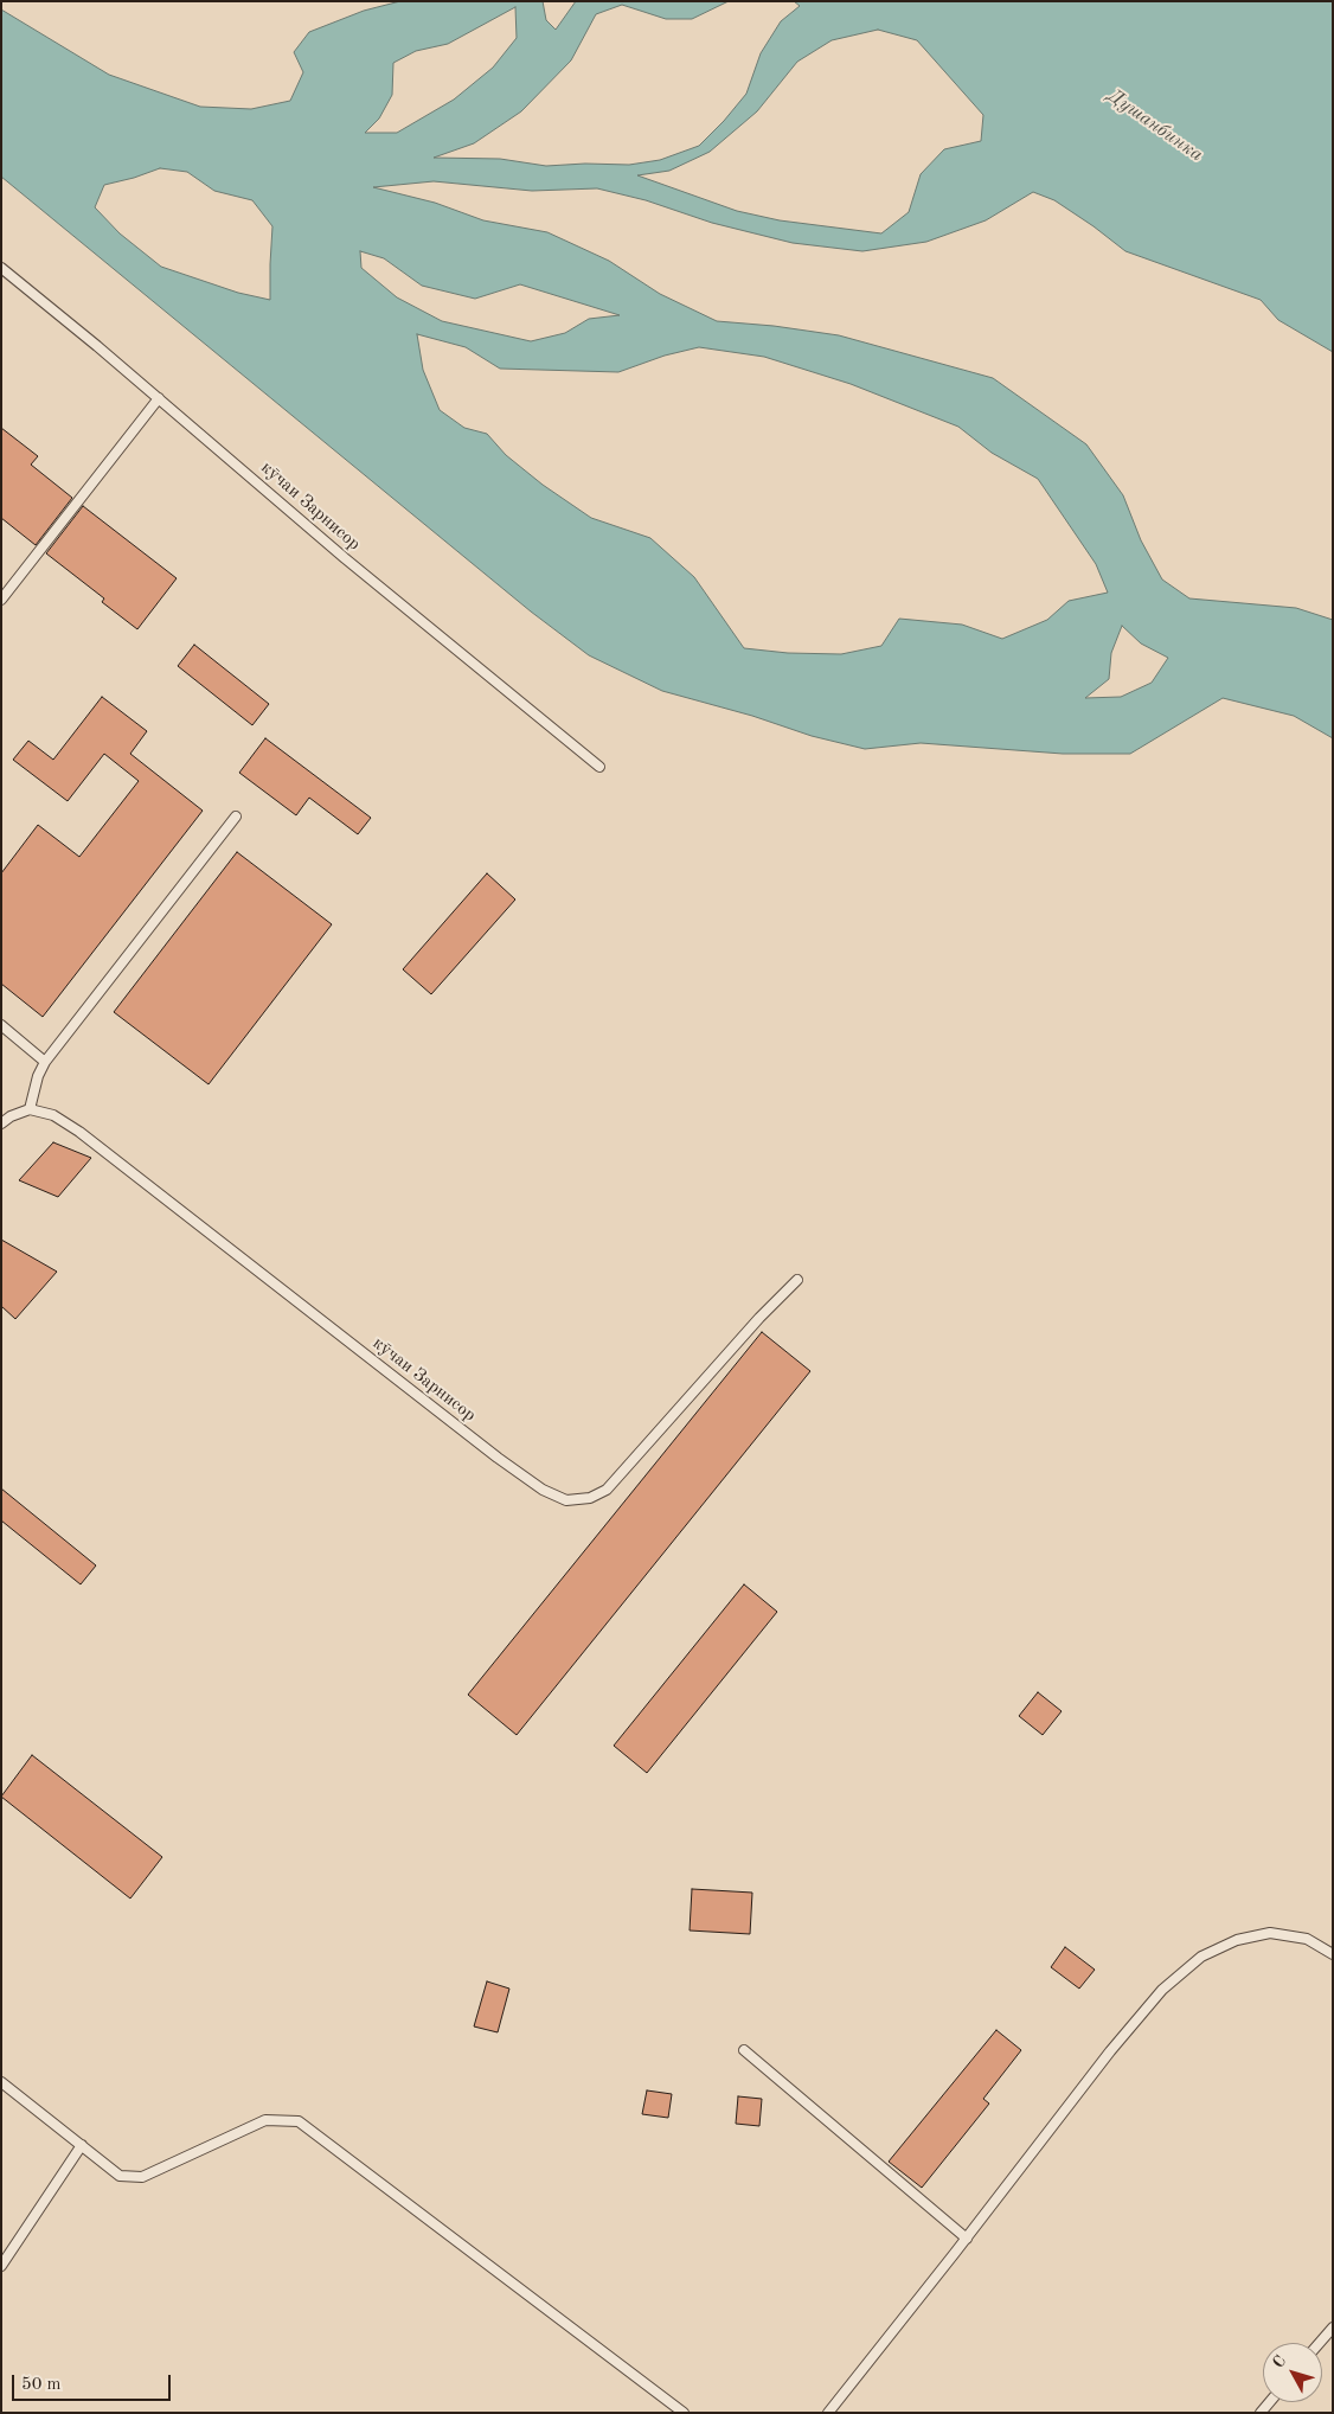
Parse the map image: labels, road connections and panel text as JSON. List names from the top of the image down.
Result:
{
  "streets": {
    "lane": ["кӯчаи Зарнисор"]
  },
  "water": ["Душанбинка"],
  "scale_bar": "50 m",
  "north": "top left"
}
